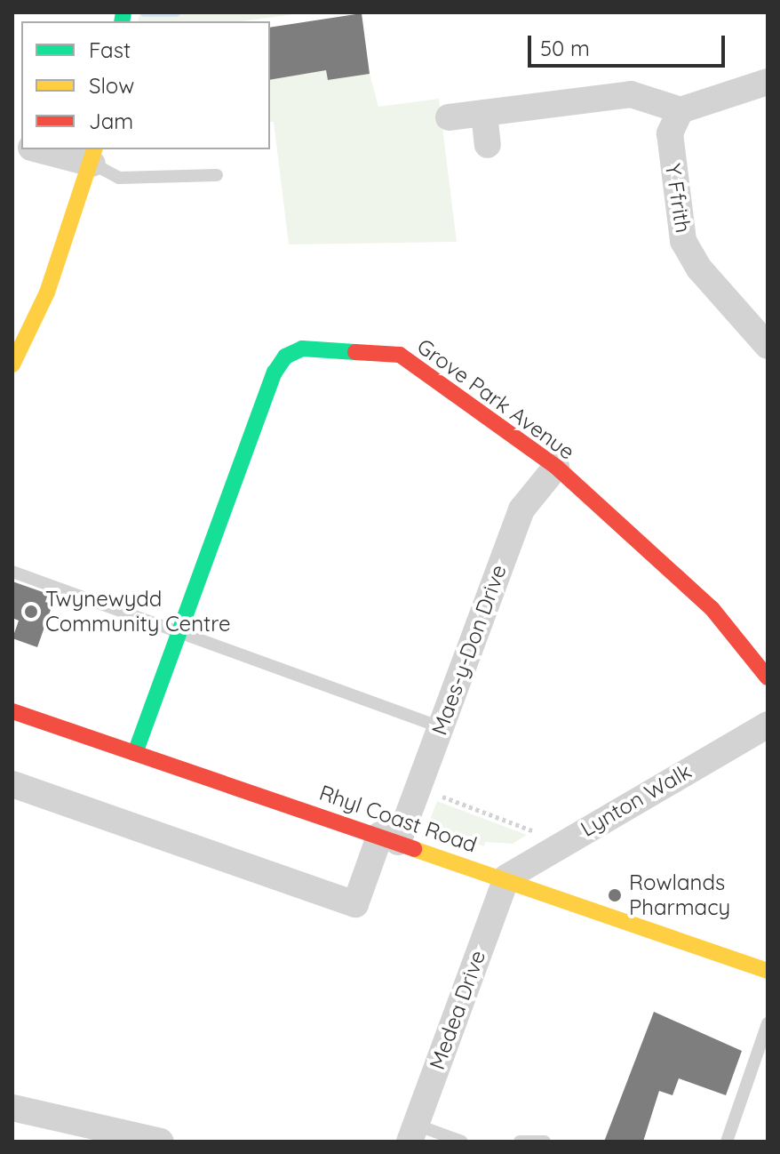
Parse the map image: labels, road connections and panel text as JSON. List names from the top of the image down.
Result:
{
  "streets": {
    "street": [
      "Y Ffrith",
      "Grove Park Avenue",
      "Maes-y-Don Drive",
      "Lynton Walk",
      "Rhyl Coast Road",
      "Medea Drive"
    ]
  },
  "crossings": [
    ["Grove Park Avenue", "Maes-y-Don Drive"],
    ["Grove Park Avenue", "Rhyl Coast Road"],
    ["Maes-y-Don Drive", "Rhyl Coast Road"],
    ["Lynton Walk", "Rhyl Coast Road"],
    ["Lynton Walk", "Medea Drive"],
    ["Rhyl Coast Road", "Medea Drive"]
  ],
  "places": ["Twynewydd Community Centre", "Rowlands Pharmacy"],
  "legend": ["Fast", "Slow", "Jam"],
  "scale_bar": "50 m"
}
